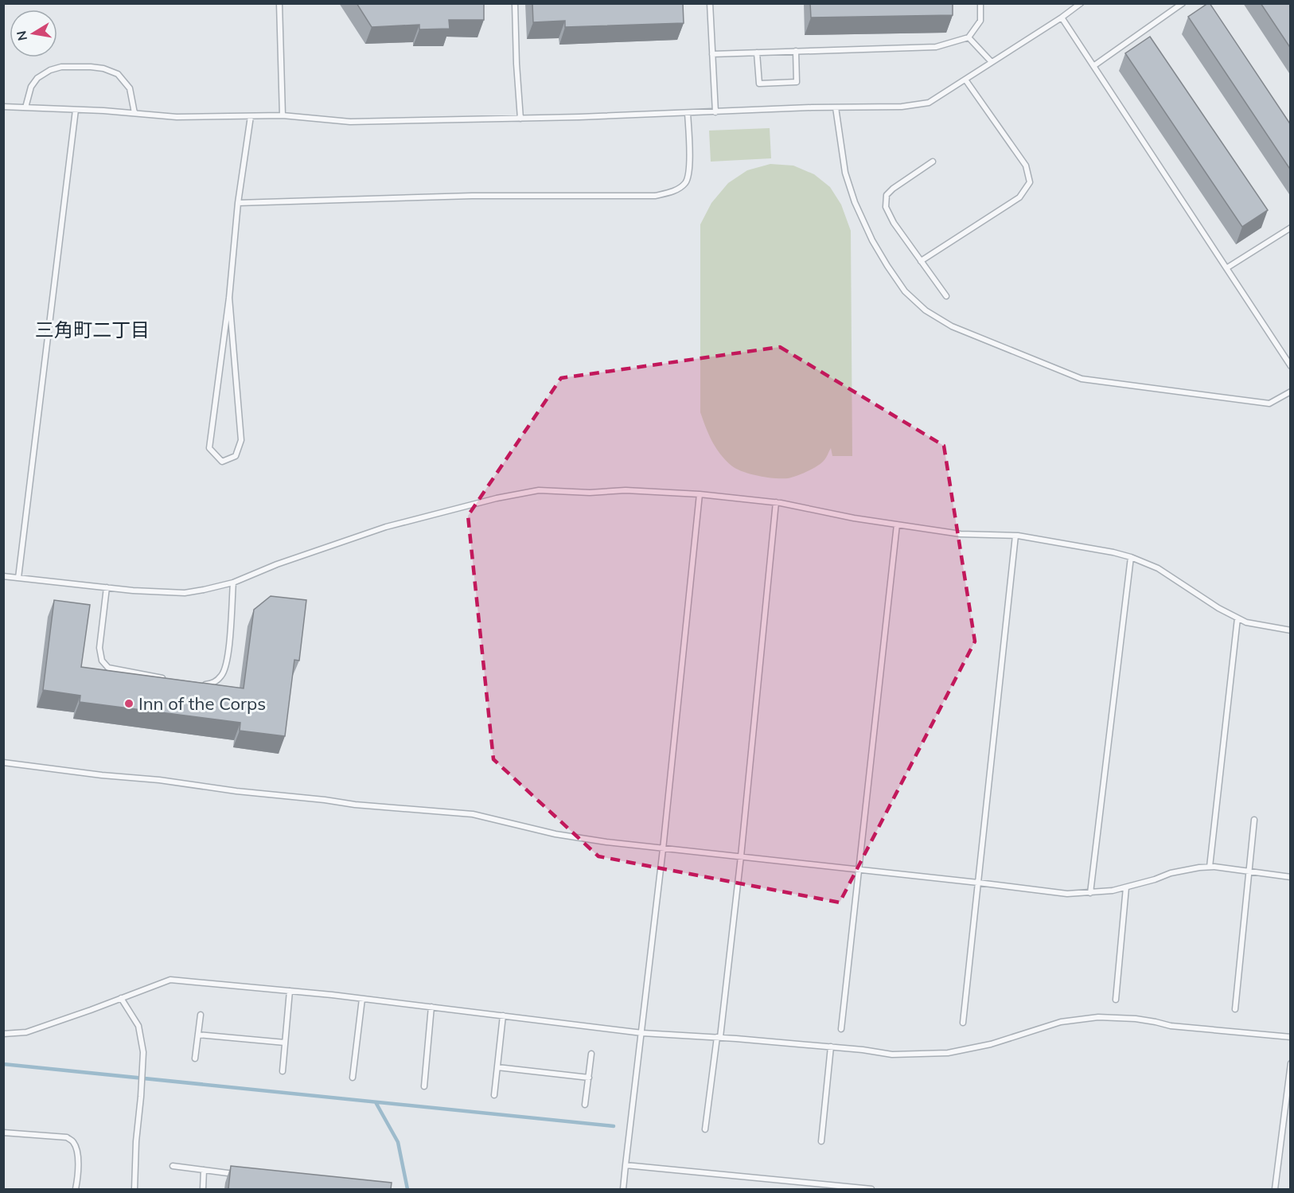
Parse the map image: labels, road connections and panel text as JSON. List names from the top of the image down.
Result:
{
  "districts": ["三角町二丁目"],
  "places": ["Inn of the Corps"],
  "north": "left"
}
